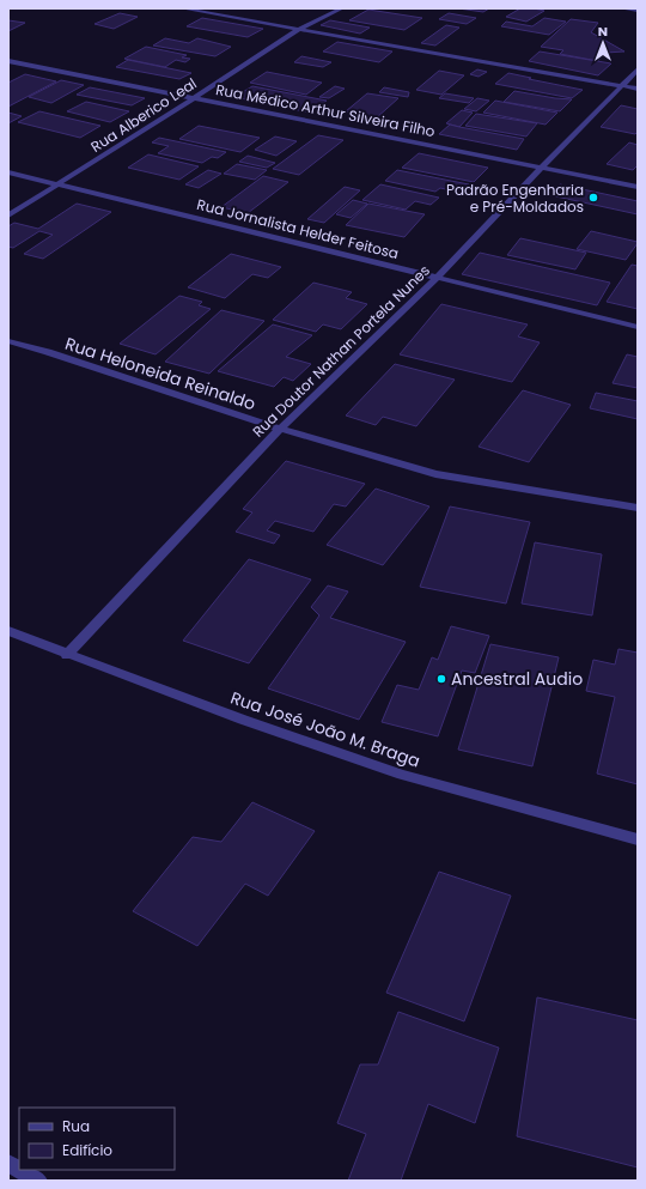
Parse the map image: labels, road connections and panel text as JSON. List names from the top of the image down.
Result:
{
  "streets": {
    "street": [
      "Rua Médico Arthur Silveira Filho",
      "Rua Alberico Leal",
      "Rua Jornalista Helder Feitosa",
      "Rua Doutor Nathan Portela Nunes",
      "Rua Heloneida Reinaldo",
      "Rua José João M. Braga"
    ]
  },
  "crossings": [
    ["Rua Médico Arthur Silveira Filho", "Rua Alberico Leal"],
    ["Rua Médico Arthur Silveira Filho", "Rua Doutor Nathan Portela Nunes"],
    ["Rua Alberico Leal", "Rua Jornalista Helder Feitosa"],
    ["Rua Jornalista Helder Feitosa", "Rua Doutor Nathan Portela Nunes"],
    ["Rua Doutor Nathan Portela Nunes", "Rua Heloneida Reinaldo"],
    ["Rua Doutor Nathan Portela Nunes", "Rua José João M. Braga"]
  ],
  "places": ["Padrão Engenharia e Pré-Moldados", "Ancestral Audio"],
  "legend": ["Rua", "Edifício"],
  "north": "top"
}
